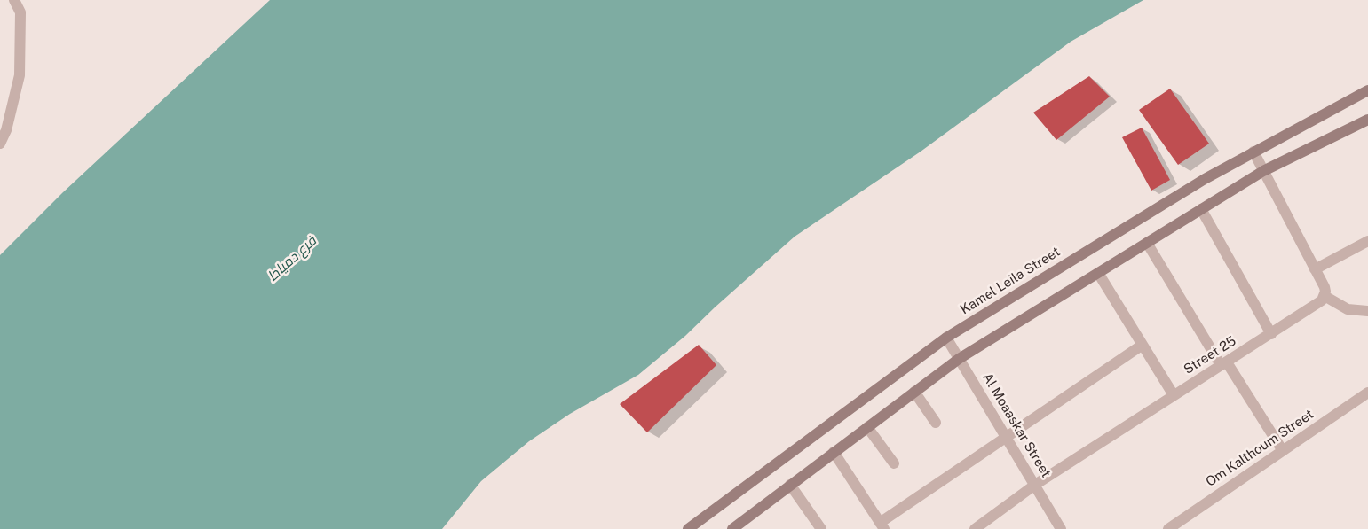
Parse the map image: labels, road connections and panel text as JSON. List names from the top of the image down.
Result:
{
  "streets": {
    "street": [
      "Kamel Leila Street",
      "Street 25",
      "Al Moaaskar Street",
      "Om Kalthoum Street"
    ]
  },
  "crossings": [
    ["Kamel Leila Street", "Al Moaaskar Street"],
    ["Street 25", "Al Moaaskar Street"]
  ],
  "water": ["فرع دمياط"]
}
